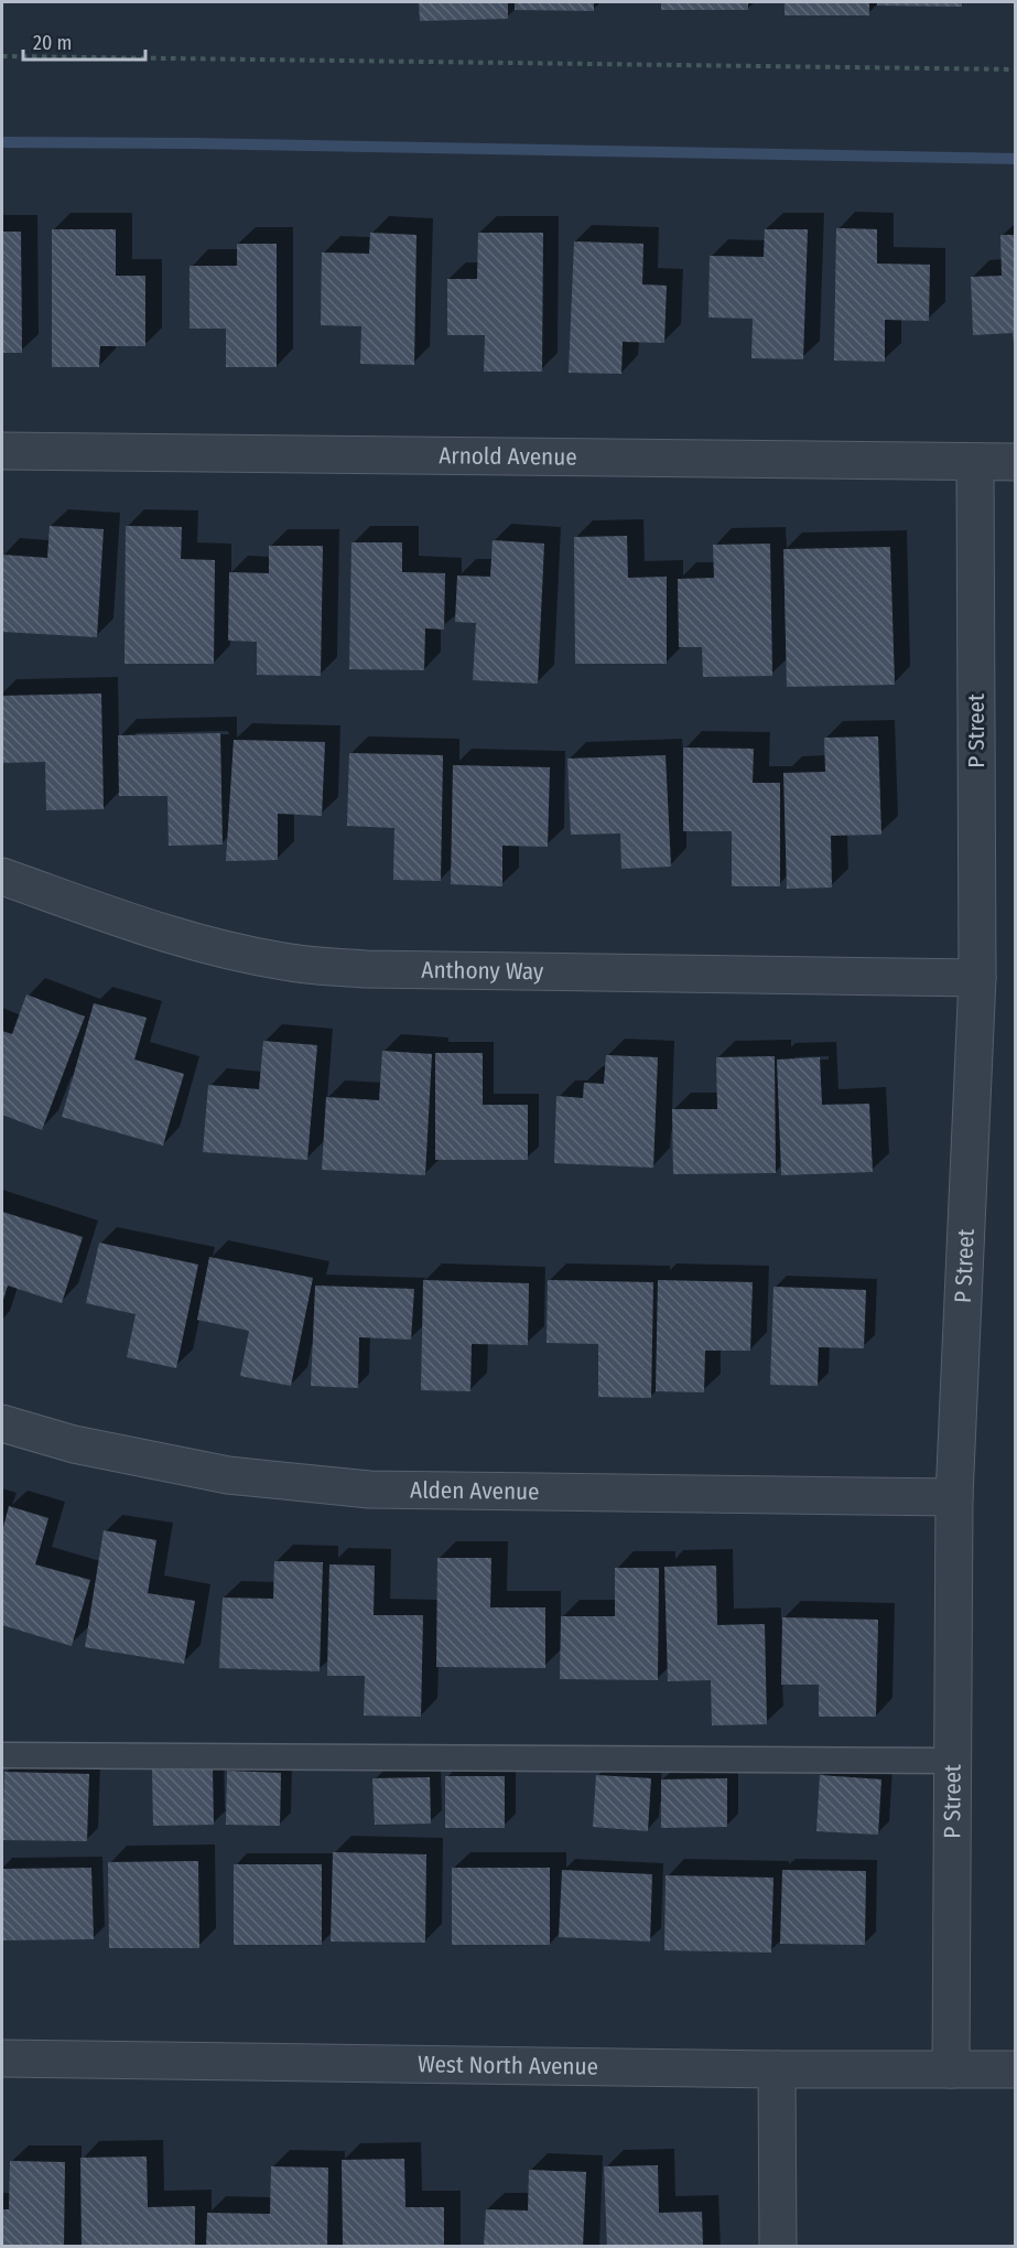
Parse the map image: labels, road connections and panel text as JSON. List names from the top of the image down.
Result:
{
  "streets": {
    "street": [
      "Arnold Avenue",
      "P Street",
      "Anthony Way",
      "Alden Avenue",
      "West North Avenue"
    ]
  },
  "crossings": [
    ["Arnold Avenue", "P Street"],
    ["P Street", "Anthony Way"],
    ["P Street", "Alden Avenue"],
    ["P Street", "West North Avenue"]
  ],
  "scale_bar": "20 m"
}
